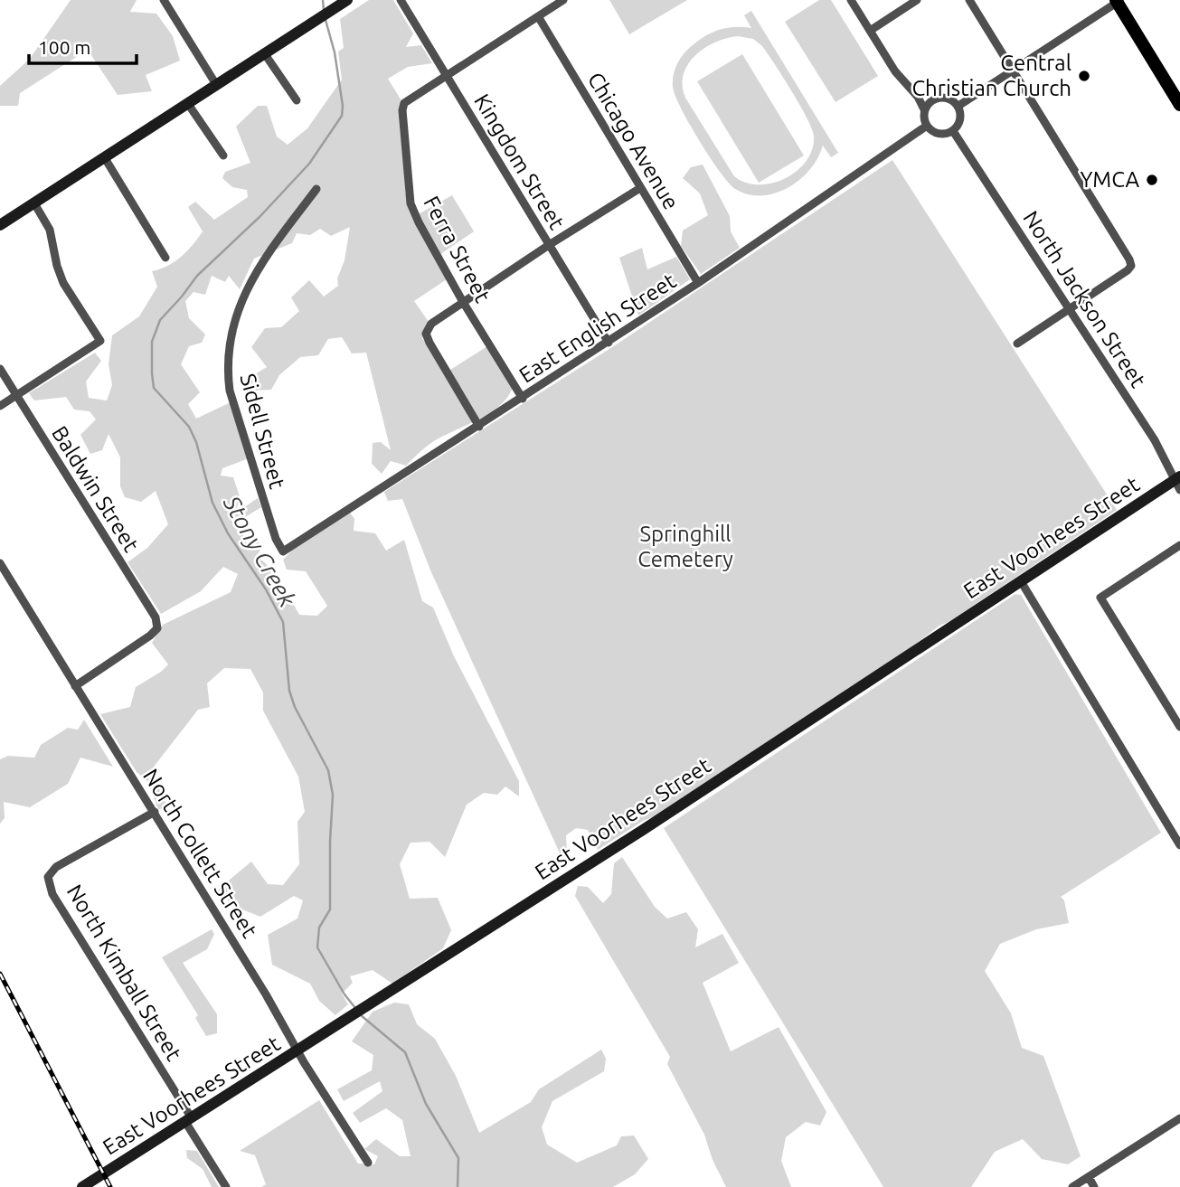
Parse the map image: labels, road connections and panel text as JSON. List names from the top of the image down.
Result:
{
  "streets": {
    "main road": ["East Voorhees Street"],
    "street": [
      "Chicago Avenue",
      "Kingdom Street",
      "Ferra Street",
      "North Jackson Street",
      "East English Street",
      "Sidell Street",
      "Baldwin Street",
      "North Collett Street",
      "North Kimball Street"
    ]
  },
  "crossings": [
    ["Chicago Avenue", "East English Street"],
    ["Kingdom Street", "Ferra Street"],
    ["Kingdom Street", "East English Street"],
    ["Ferra Street", "East English Street"],
    ["North Jackson Street", "East English Street"],
    ["North Jackson Street", "East Voorhees Street"],
    ["East English Street", "Sidell Street"],
    ["Baldwin Street", "North Collett Street"],
    ["East Voorhees Street", "North Collett Street"],
    ["East Voorhees Street", "North Kimball Street"],
    ["North Collett Street", "North Kimball Street"]
  ],
  "water": ["Stony Creek"],
  "parks": ["Springhill Cemetery"],
  "places": ["Central Christian Church", "YMCA"],
  "scale_bar": "100 m"
}
